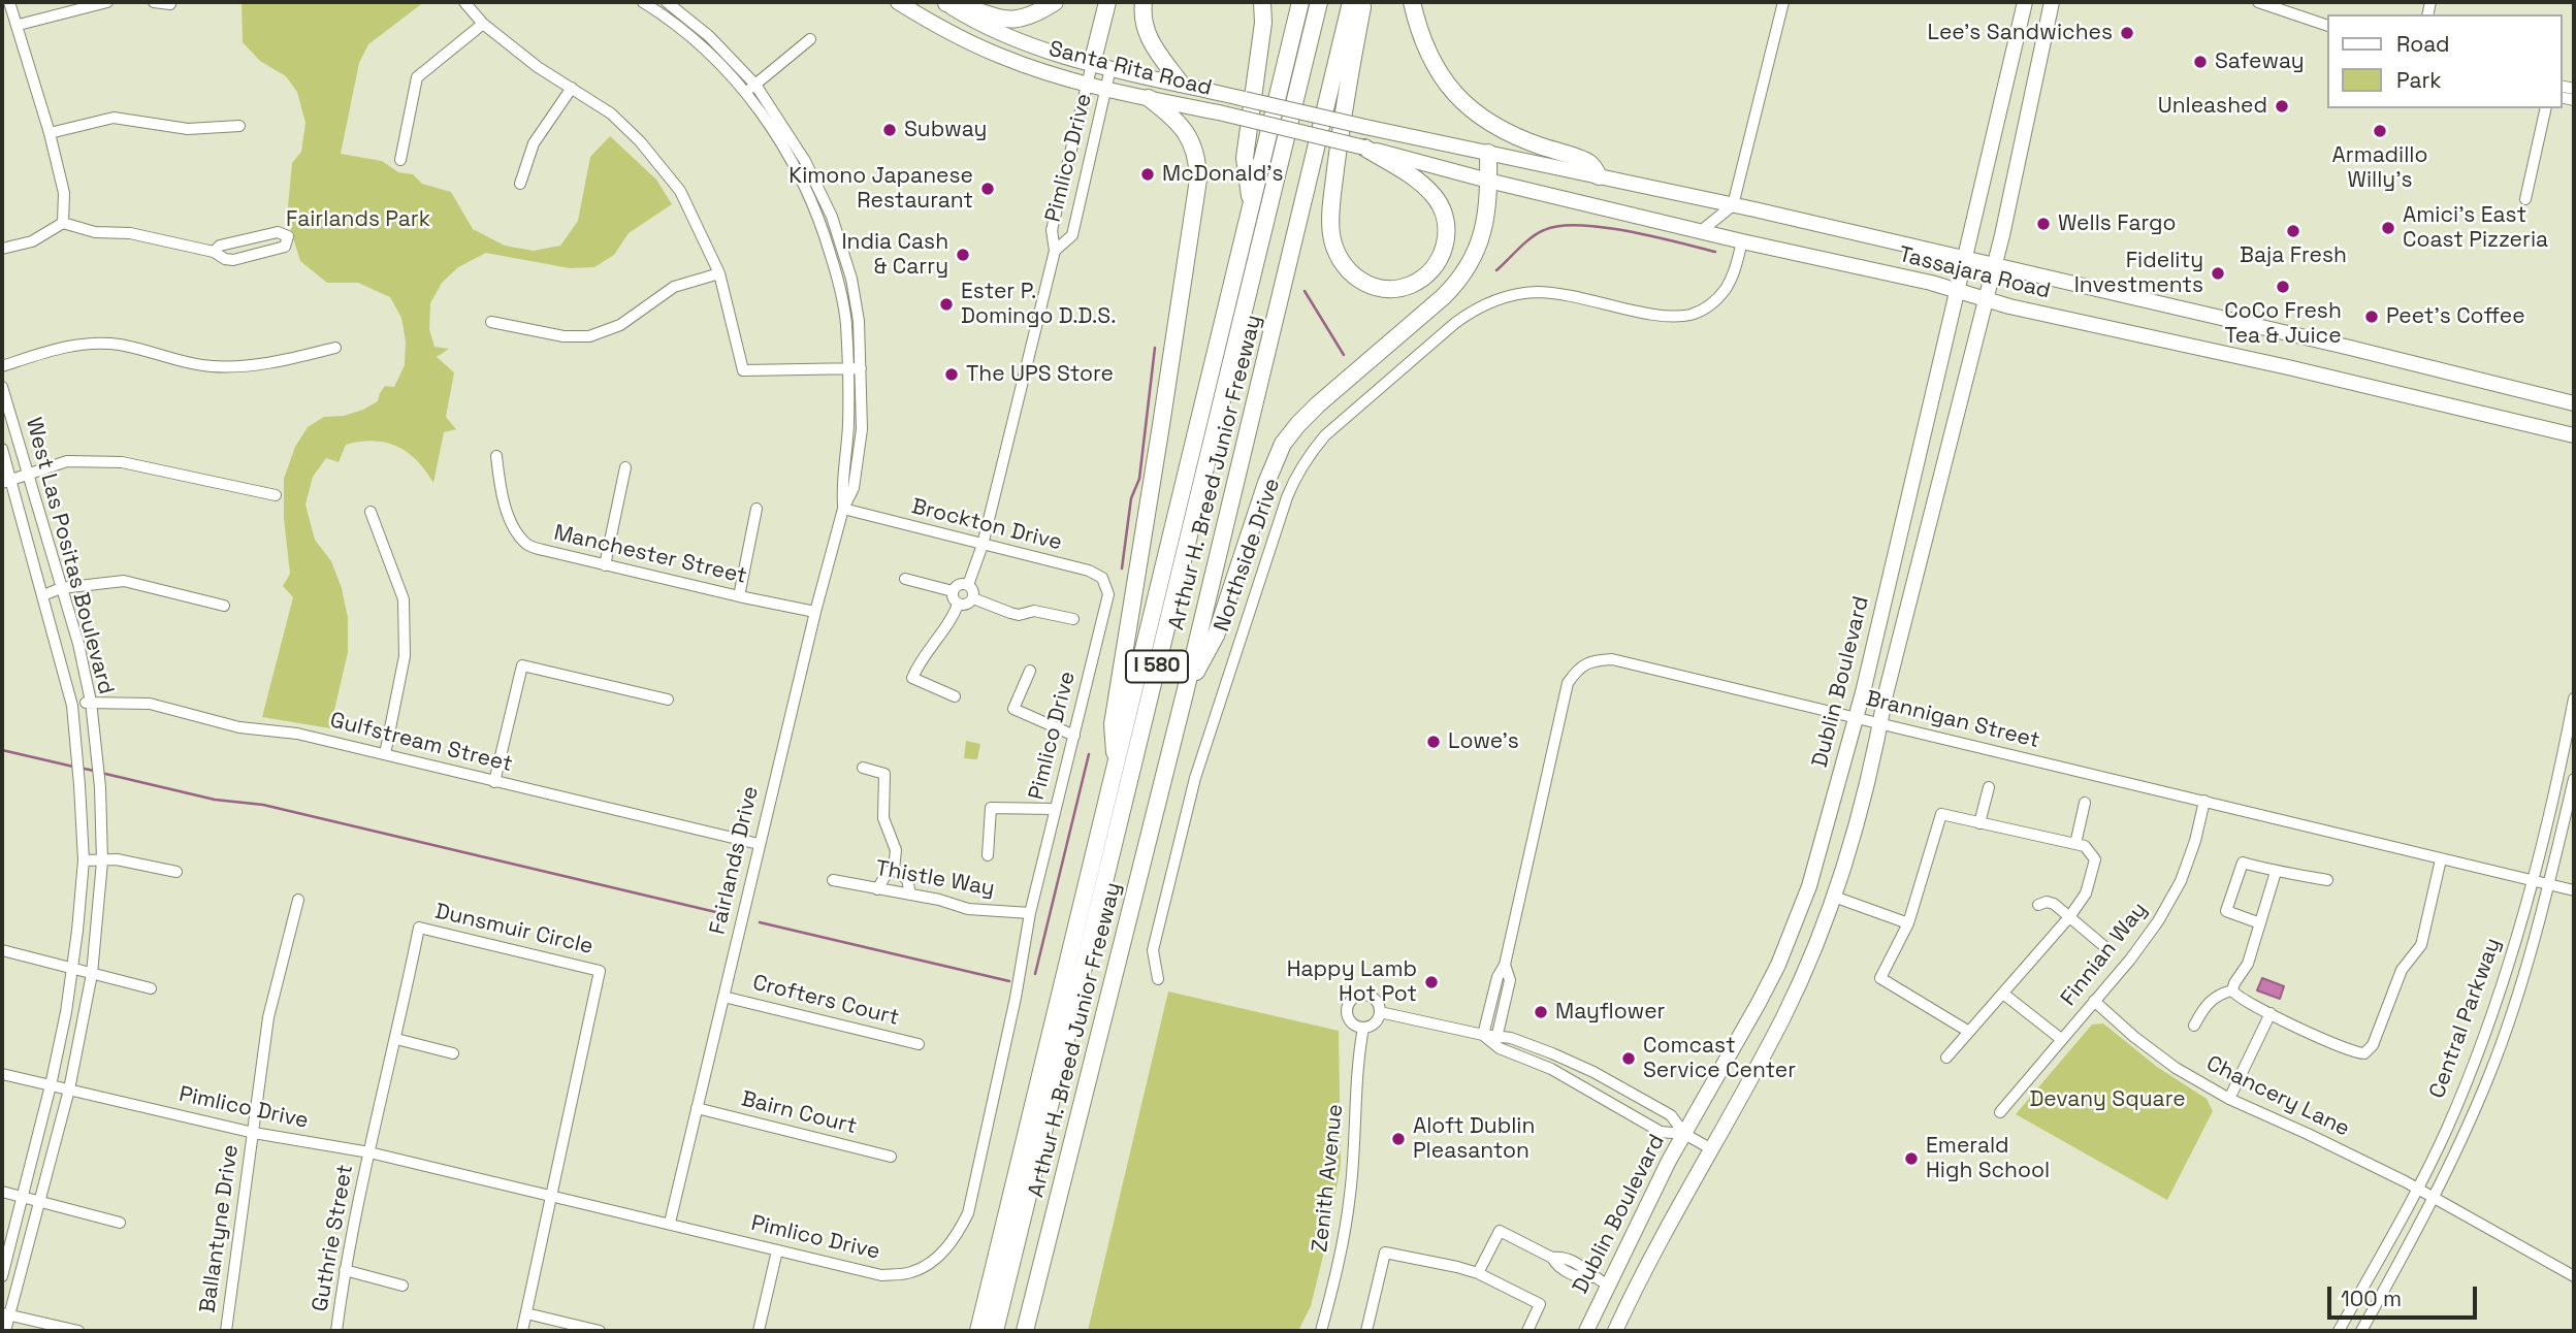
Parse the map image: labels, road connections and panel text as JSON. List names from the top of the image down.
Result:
{
  "streets": {
    "highway": ["Arthur H. Breed Junior Freeway", "I 580"],
    "main road": ["Santa Rita Road", "Tassajara Road", "Dublin Boulevard"],
    "street": [
      "Pimlico Drive",
      "Brockton Drive",
      "Manchester Street",
      "Northside Drive",
      "West Las Positas Boulevard",
      "Brannigan Street",
      "Gulfstream Street",
      "Fairlands Drive",
      "Thistle Way",
      "Dunsmuir Circle",
      "Finnian Way",
      "Crofters Court",
      "Central Parkway",
      "Chancery Lane",
      "Bairn Court",
      "Zenith Avenue",
      "Ballantyne Drive",
      "Guthrie Street"
    ]
  },
  "crossings": [
    ["Santa Rita Road", "Pimlico Drive"],
    ["Santa Rita Road", "Tassajara Road"],
    ["Pimlico Drive", "Brockton Drive"],
    ["Pimlico Drive", "West Las Positas Boulevard"],
    ["Pimlico Drive", "Fairlands Drive"],
    ["Pimlico Drive", "Thistle Way"],
    ["Pimlico Drive", "Dunsmuir Circle"],
    ["Pimlico Drive", "Ballantyne Drive"],
    ["Pimlico Drive", "Guthrie Street"],
    ["Tassajara Road", "Northside Drive"],
    ["Tassajara Road", "Dublin Boulevard"],
    ["Brockton Drive", "Fairlands Drive"],
    ["Manchester Street", "Fairlands Drive"],
    ["West Las Positas Boulevard", "Gulfstream Street"],
    ["Dublin Boulevard", "Brannigan Street"],
    ["Brannigan Street", "Finnian Way"],
    ["Brannigan Street", "Central Parkway"],
    ["Gulfstream Street", "Fairlands Drive"],
    ["Fairlands Drive", "Crofters Court"],
    ["Fairlands Drive", "Bairn Court"],
    ["Dunsmuir Circle", "Guthrie Street"],
    ["Finnian Way", "Chancery Lane"],
    ["Central Parkway", "Chancery Lane"]
  ],
  "parks": ["Fairlands Park", "Devany Square"],
  "places": [
    "Lee's Sandwiches",
    "Safeway",
    "Unleashed",
    "Subway",
    "Armadillo Willy's",
    "McDonald's",
    "Kimono Japanese Restaurant",
    "Wells Fargo",
    "Amici's East Coast Pizzeria",
    "Baja Fresh",
    "India Cash & Carry",
    "Fidelity Investments",
    "CoCo Fresh Tea & Juice",
    "Ester P. Domingo D.D.S.",
    "Peet's Coffee",
    "The UPS Store",
    "Lowe's",
    "Happy Lamb Hot Pot",
    "Mayflower",
    "Comcast Service Center",
    "Aloft Dublin Pleasanton",
    "Emerald High School"
  ],
  "legend": ["Road", "Park"],
  "scale_bar": "100 m"
}
